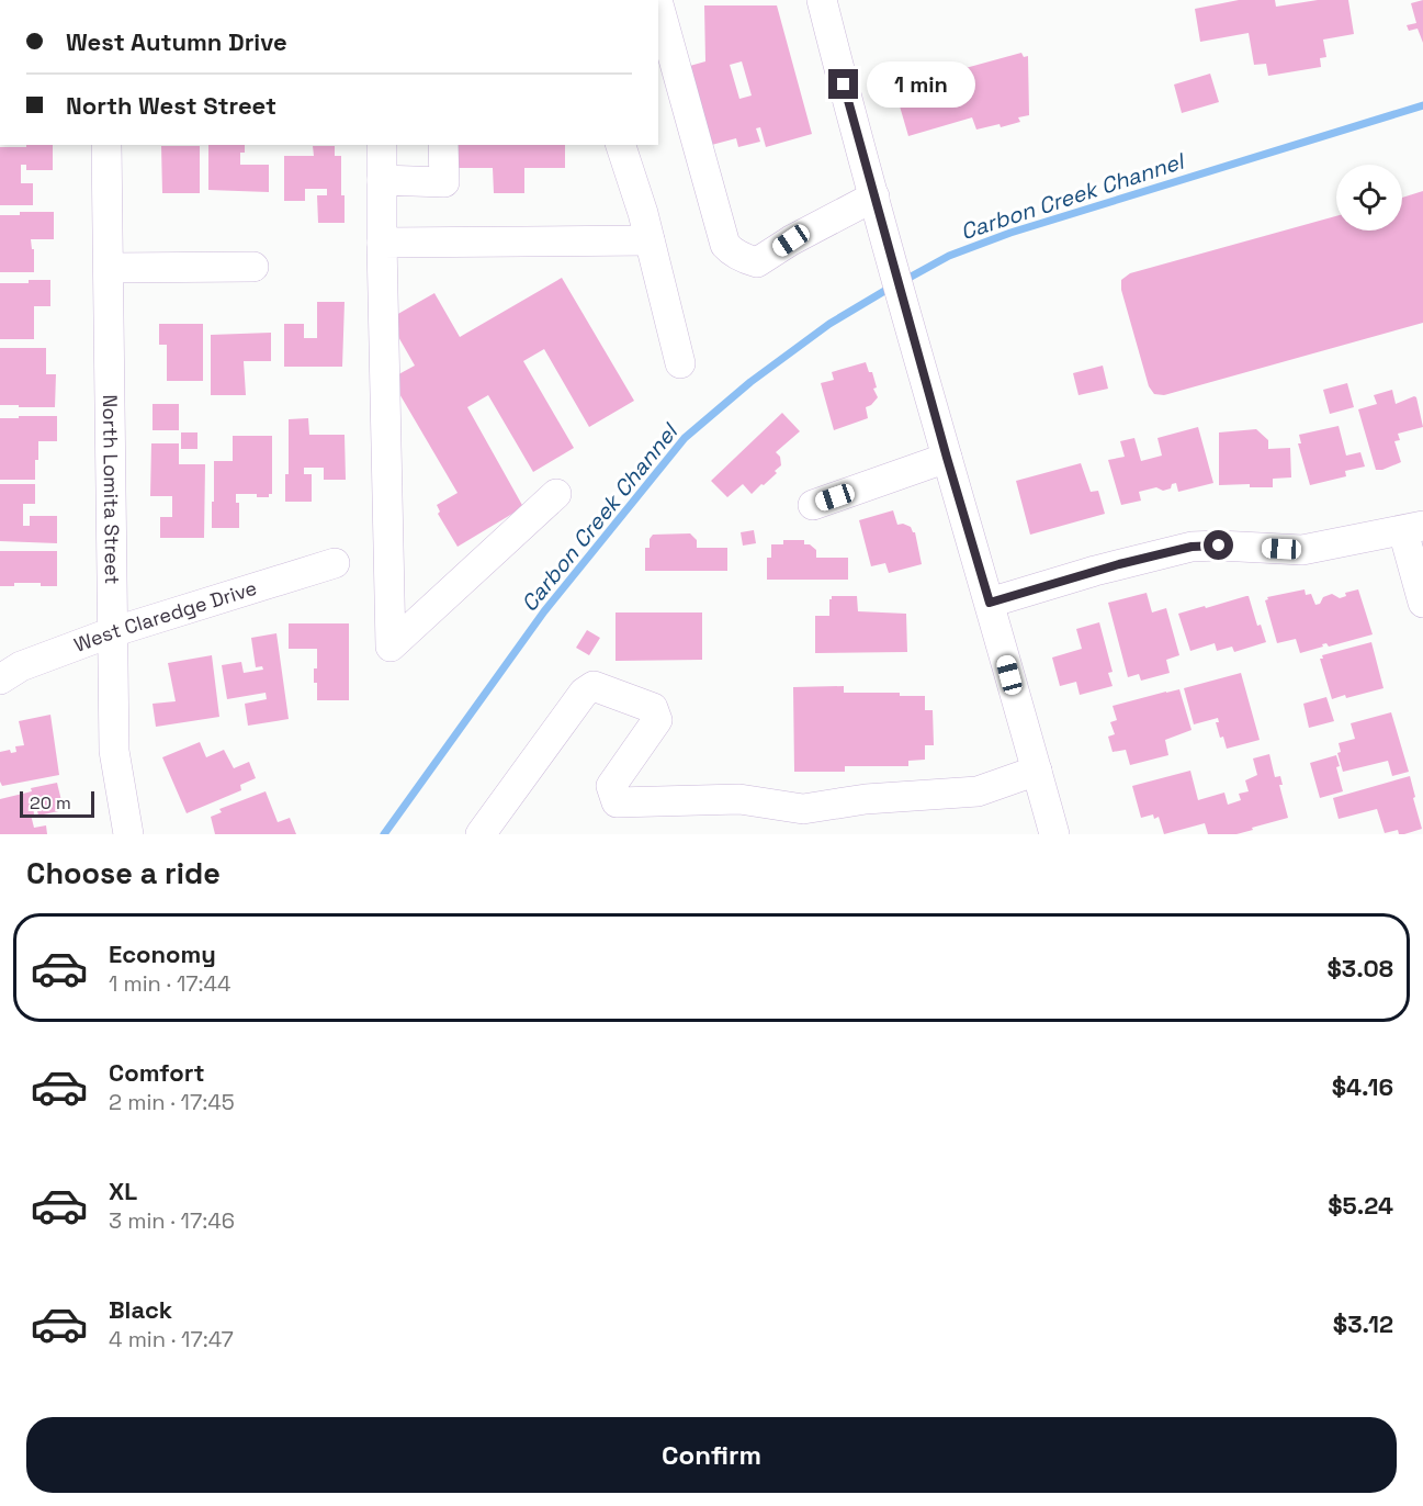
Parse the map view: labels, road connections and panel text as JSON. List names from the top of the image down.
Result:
{
  "streets": {
    "street": ["North Lomita Street", "West Claredge Drive"]
  },
  "crossings": [
    ["North Lomita Street", "West Claredge Drive"]
  ],
  "water": ["Carbon Creek Channel"],
  "scale_bar": "20 m",
  "page": {
    "banner": ["West Autumn Drive", "North West Street"],
    "bubble": "1 min",
    "scale": "20 m",
    "heading": "Choose a ride",
    "list": [
      {
        "name": "Economy",
        "note": "1 min · 17:44",
        "value": "$3.08"
      },
      {
        "name": "Comfort",
        "note": "2 min · 17:45",
        "value": "$4.16"
      },
      {
        "name": "XL",
        "note": "3 min · 17:46",
        "value": "$5.24"
      },
      {
        "name": "Black",
        "note": "4 min · 17:47",
        "value": "$3.12"
      }
    ],
    "buttons": "Confirm"
  }
}
